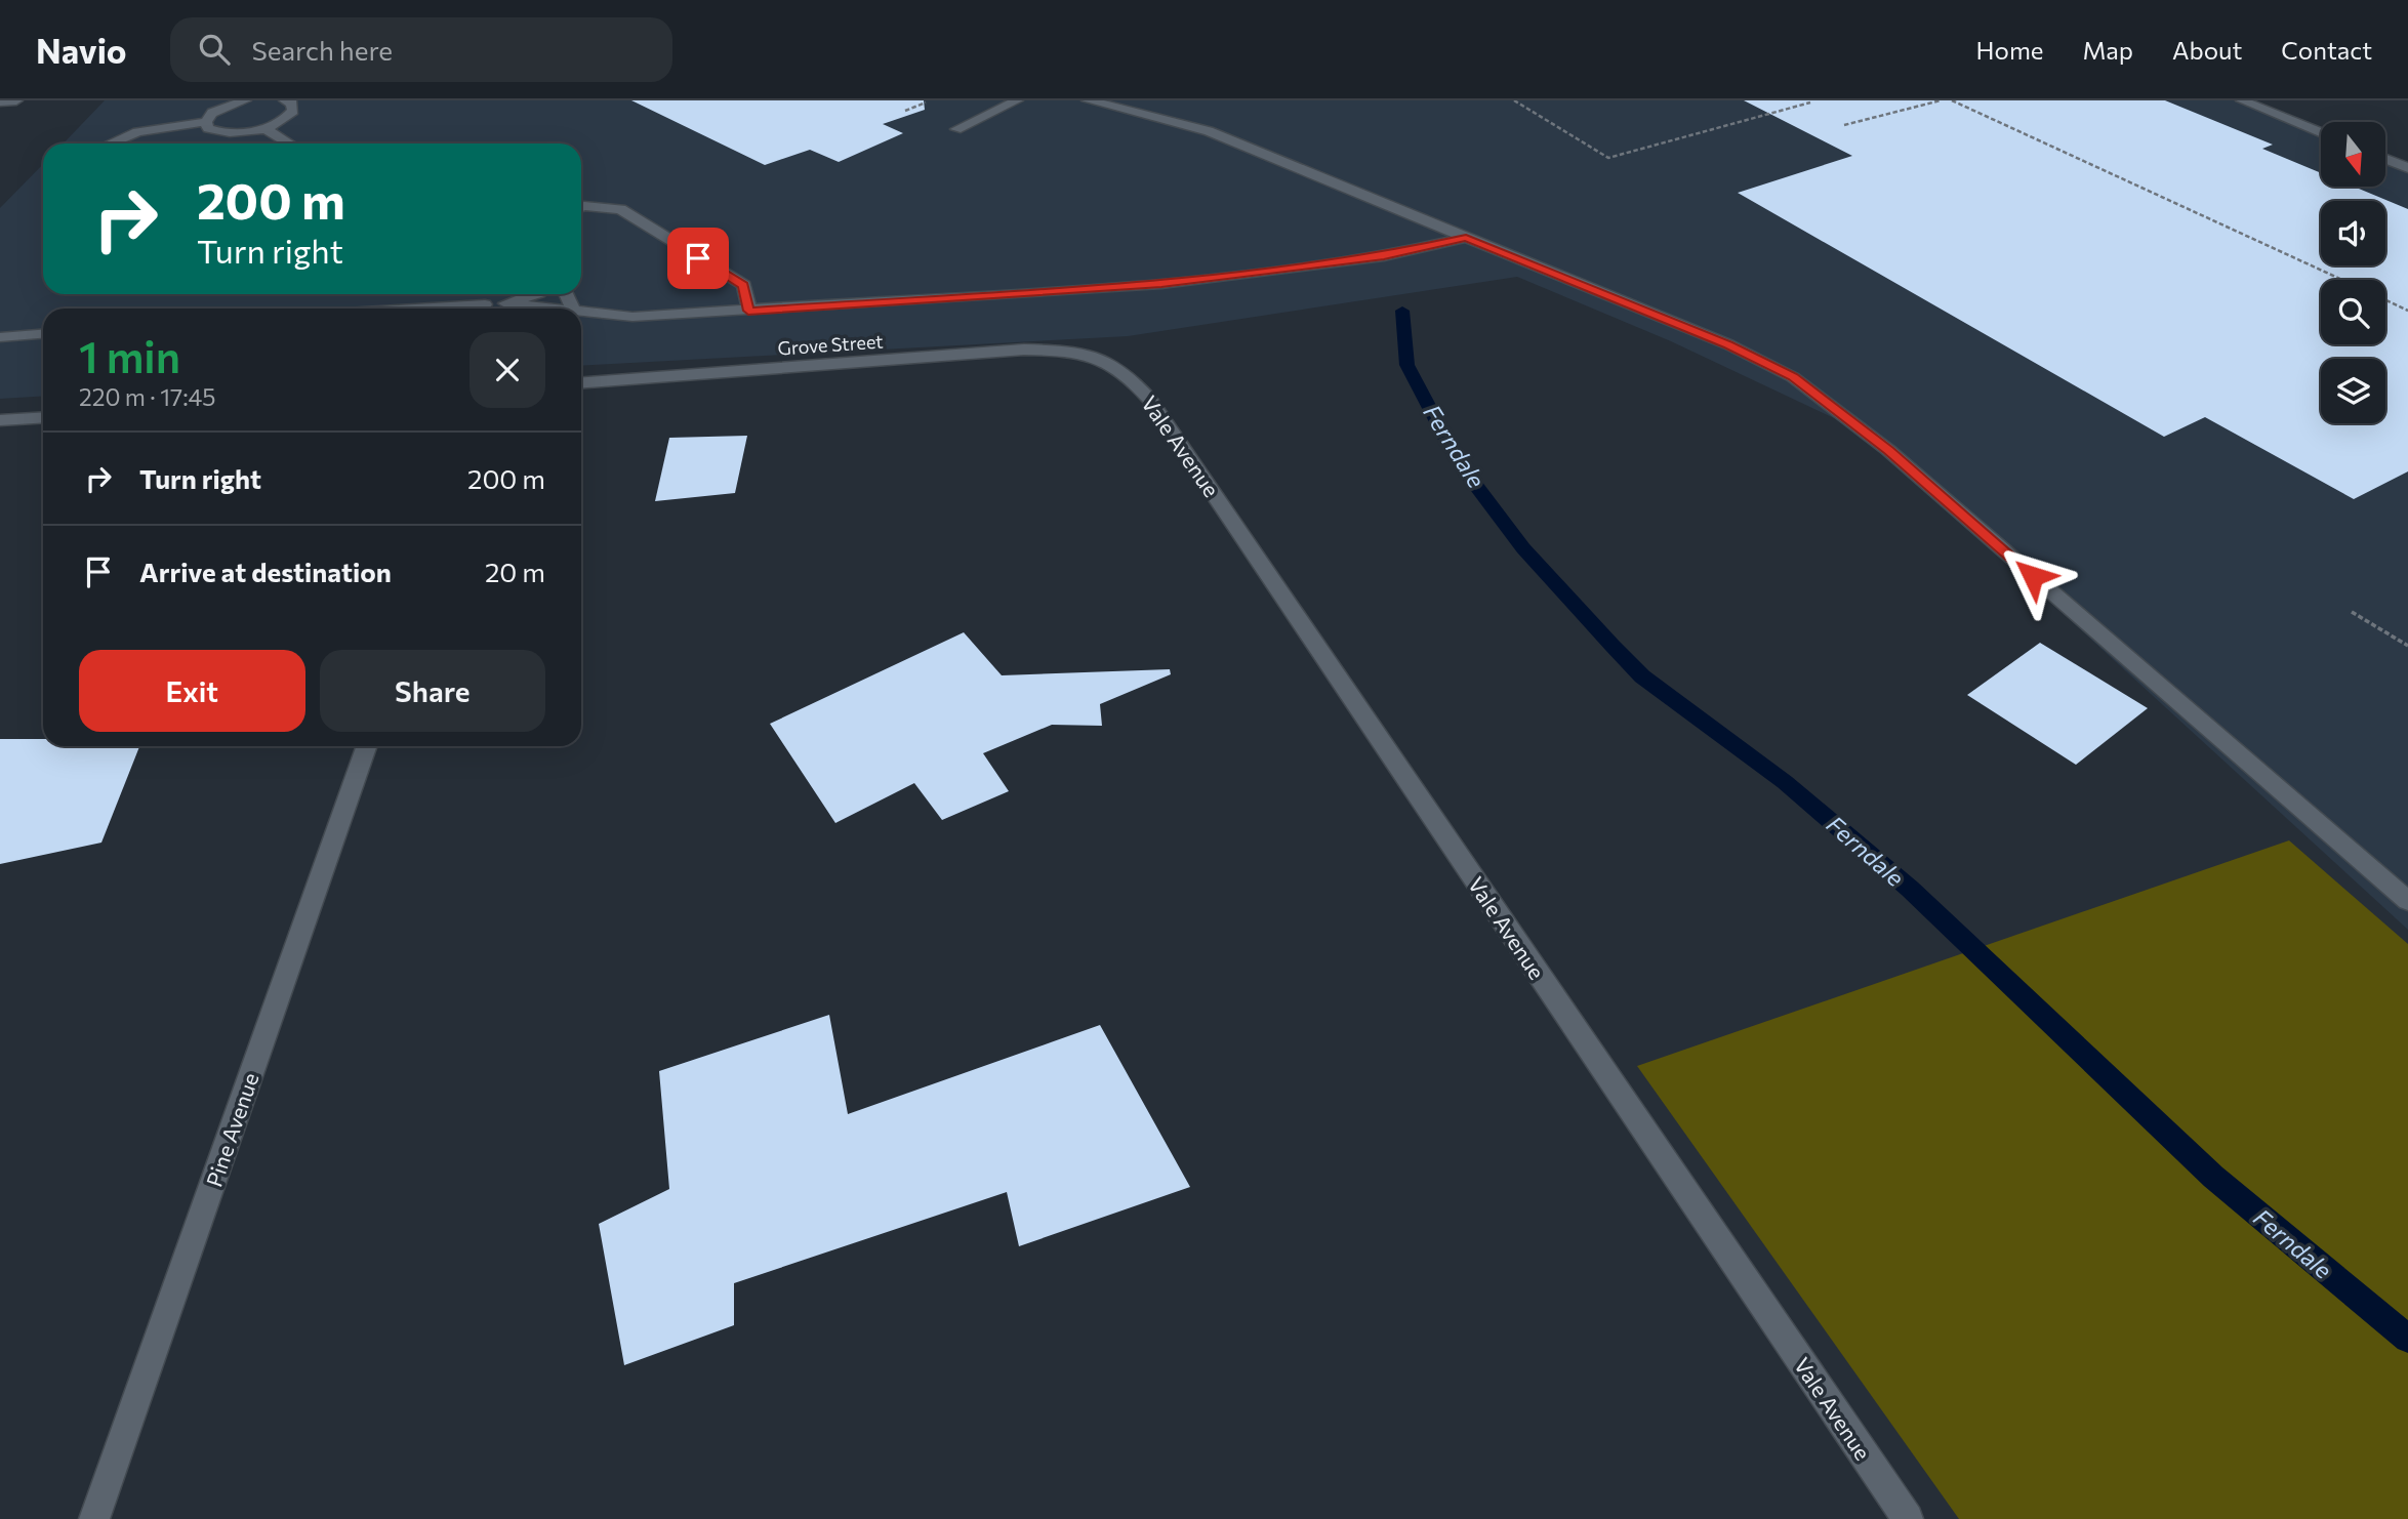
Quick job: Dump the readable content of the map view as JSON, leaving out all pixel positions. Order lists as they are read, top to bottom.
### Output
{
  "streets": {
    "street": ["Grove Street", "Vale Avenue", "Pine Avenue"]
  },
  "crossings": [
    ["Grove Street", "Vale Avenue"]
  ],
  "water": ["Ferndale"],
  "north": "bottom",
  "page": {
    "header": "Navio",
    "search": "Search here",
    "nav": [
      "Home",
      "Map",
      "About",
      "Contact"
    ],
    "turn": ["200 m", "Turn right"],
    "heading": ["1 min", "220 m · 17:45"],
    "list": [
      {
        "name": "Turn right",
        "value": "200 m"
      },
      {
        "name": "Arrive at destination",
        "value": "20 m"
      }
    ],
    "buttons": ["Exit", "Share"]
  }
}
